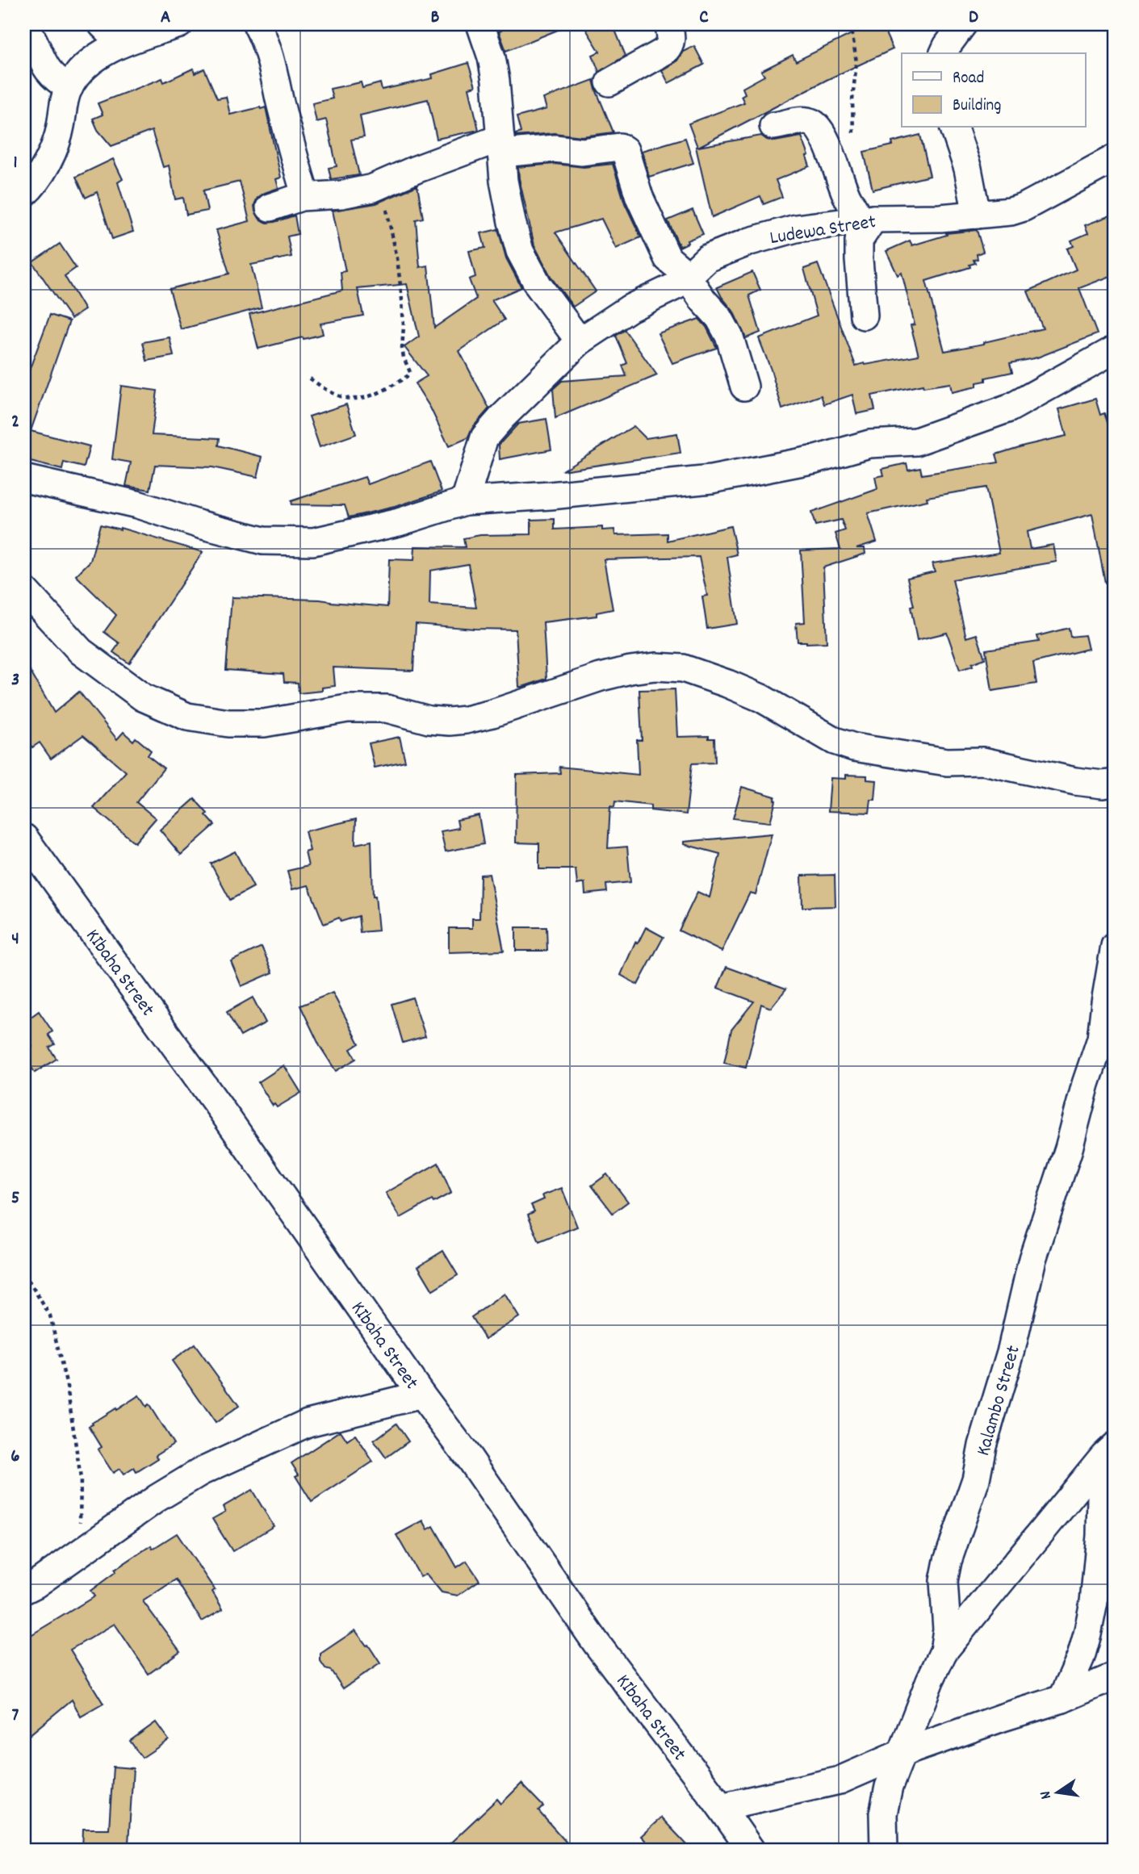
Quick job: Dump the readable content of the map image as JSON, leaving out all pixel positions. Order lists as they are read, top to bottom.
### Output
{
  "streets": {
    "street": ["Ludewa Street", "KIbaha Street", "Kalambo Street"]
  },
  "legend": ["Road", "Building"],
  "north": "left",
  "grid": {
    "columns": [
      "A",
      "B",
      "C",
      "D"
    ],
    "rows": [
      "1",
      "2",
      "3",
      "4",
      "5",
      "6",
      "7"
    ]
  }
}
